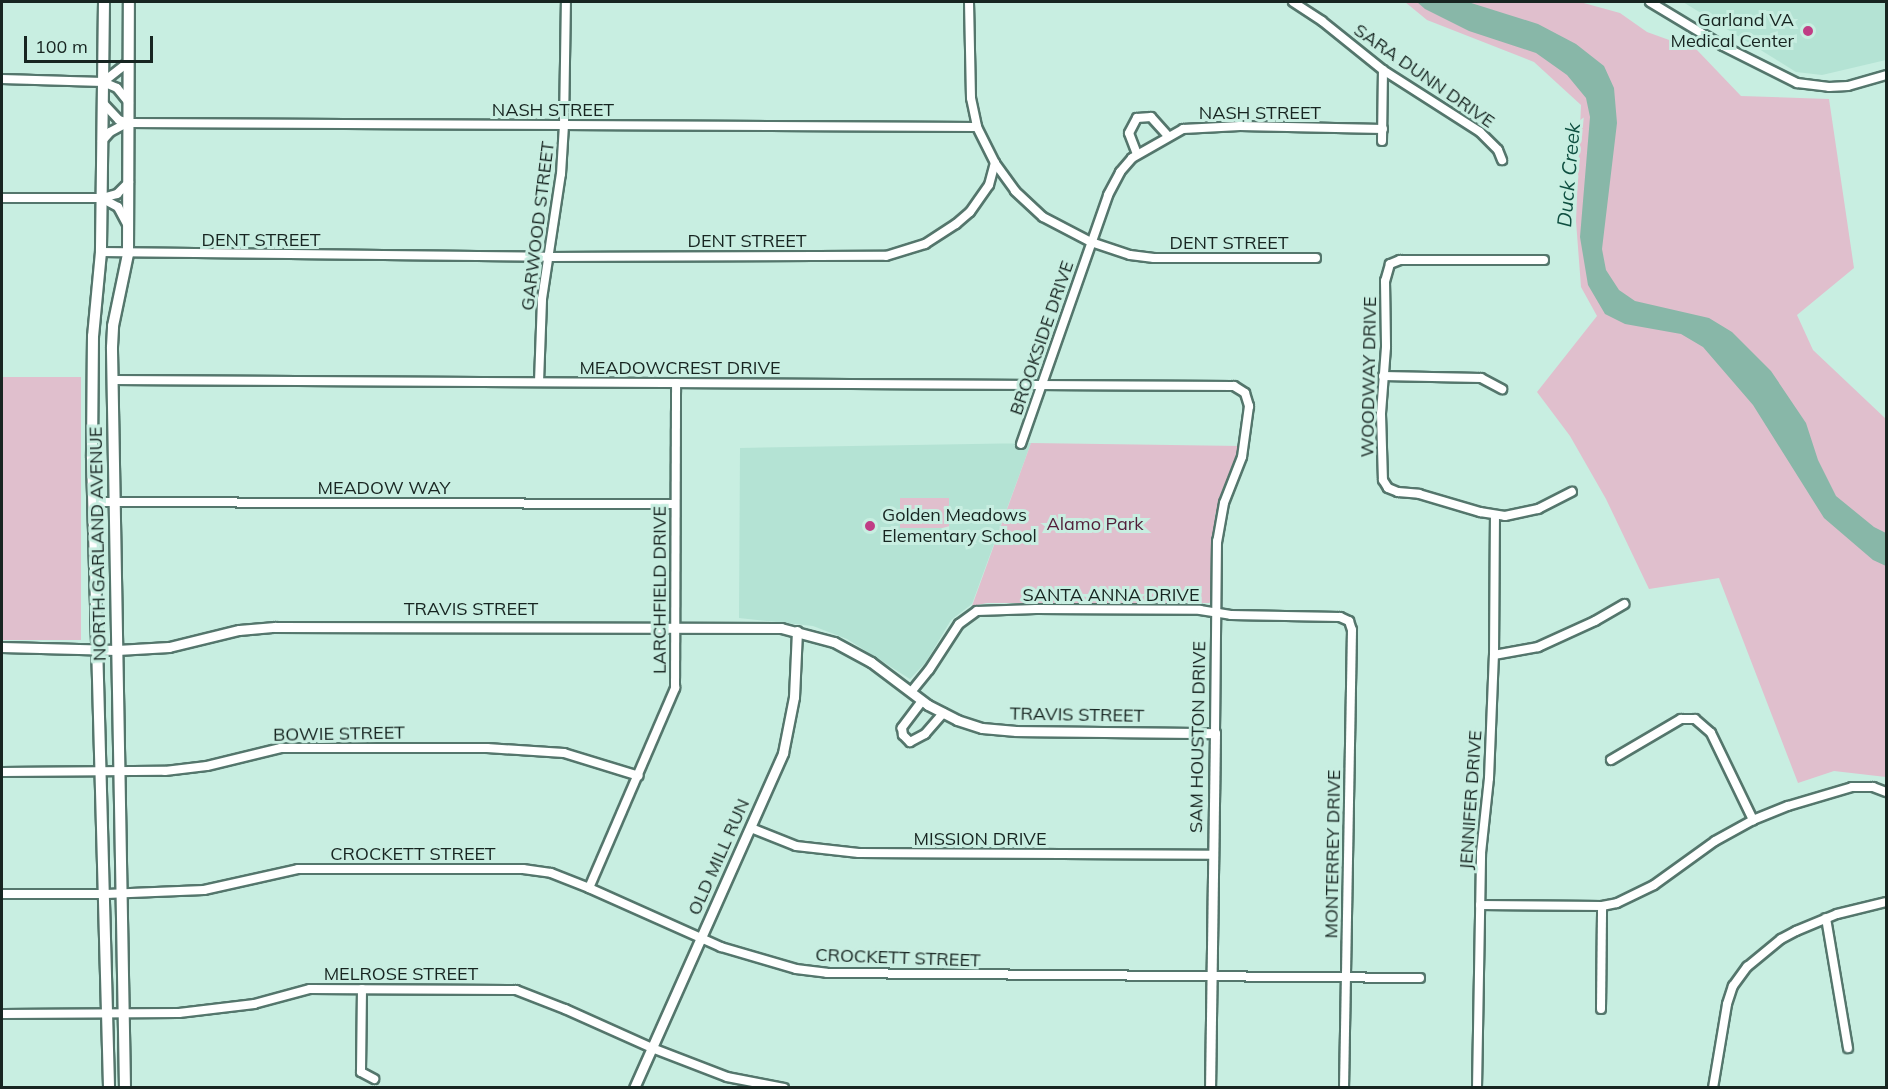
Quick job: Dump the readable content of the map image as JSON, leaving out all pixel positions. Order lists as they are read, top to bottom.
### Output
{
  "streets": {
    "main road": ["NORTH GARLAND AVENUE"],
    "street": [
      "SARA DUNN DRIVE",
      "NASH STREET",
      "GARWOOD STREET",
      "DENT STREET",
      "BROOKSIDE DRIVE",
      "MEADOWCREST DRIVE",
      "WOODWAY DRIVE",
      "MEADOW WAY",
      "LARCHFIELD DRIVE",
      "SANTA ANNA DRIVE",
      "TRAVIS STREET",
      "BOWIE STREET",
      "SAM HOUSTON DRIVE",
      "JENNIFER DRIVE",
      "MISSION DRIVE",
      "CROCKETT STREET",
      "MONTERREY DRIVE",
      "OLD MILL RUN",
      "MELROSE STREET"
    ]
  },
  "crossings": [
    ["NASH STREET", "GARWOOD STREET"],
    ["NASH STREET", "DENT STREET"],
    ["NASH STREET", "BROOKSIDE DRIVE"],
    ["NASH STREET", "NORTH GARLAND AVENUE"],
    ["GARWOOD STREET", "DENT STREET"],
    ["GARWOOD STREET", "MEADOWCREST DRIVE"],
    ["DENT STREET", "BROOKSIDE DRIVE"],
    ["DENT STREET", "NORTH GARLAND AVENUE"],
    ["BROOKSIDE DRIVE", "MEADOWCREST DRIVE"],
    ["MEADOWCREST DRIVE", "NORTH GARLAND AVENUE"],
    ["MEADOWCREST DRIVE", "LARCHFIELD DRIVE"],
    ["MEADOWCREST DRIVE", "SAM HOUSTON DRIVE"],
    ["WOODWAY DRIVE", "JENNIFER DRIVE"],
    ["MEADOW WAY", "NORTH GARLAND AVENUE"],
    ["MEADOW WAY", "LARCHFIELD DRIVE"],
    ["NORTH GARLAND AVENUE", "TRAVIS STREET"],
    ["NORTH GARLAND AVENUE", "BOWIE STREET"],
    ["NORTH GARLAND AVENUE", "CROCKETT STREET"],
    ["NORTH GARLAND AVENUE", "MELROSE STREET"],
    ["LARCHFIELD DRIVE", "TRAVIS STREET"],
    ["LARCHFIELD DRIVE", "BOWIE STREET"],
    ["LARCHFIELD DRIVE", "CROCKETT STREET"],
    ["SANTA ANNA DRIVE", "TRAVIS STREET"],
    ["SANTA ANNA DRIVE", "SAM HOUSTON DRIVE"],
    ["SANTA ANNA DRIVE", "MONTERREY DRIVE"],
    ["TRAVIS STREET", "SAM HOUSTON DRIVE"],
    ["TRAVIS STREET", "OLD MILL RUN"],
    ["SAM HOUSTON DRIVE", "MISSION DRIVE"],
    ["SAM HOUSTON DRIVE", "CROCKETT STREET"],
    ["MISSION DRIVE", "OLD MILL RUN"],
    ["CROCKETT STREET", "MONTERREY DRIVE"],
    ["CROCKETT STREET", "OLD MILL RUN"],
    ["OLD MILL RUN", "MELROSE STREET"]
  ],
  "water": ["Duck Creek"],
  "parks": ["Alamo Park"],
  "places": ["Garland VA Medical Center", "Golden Meadows Elementary School"],
  "scale_bar": "100 m"
}
